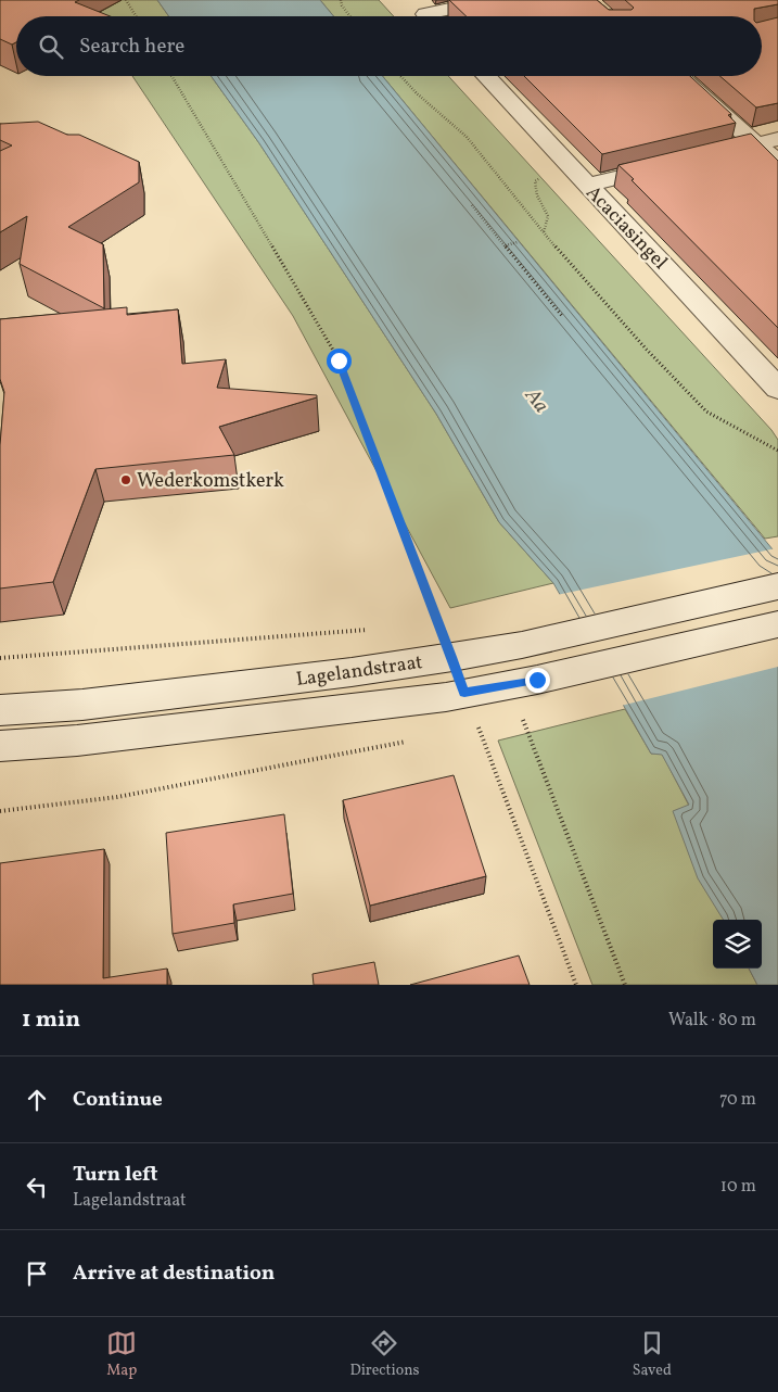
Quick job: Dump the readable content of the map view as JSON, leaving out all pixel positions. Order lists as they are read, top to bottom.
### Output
{
  "streets": {
    "main road": ["Acaciasingel", "Lagelandstraat"]
  },
  "water": ["Aa"],
  "places": ["Wederkomstkerk"],
  "page": {
    "search": "Search here",
    "heading": ["1 min", "Walk · 80 m"],
    "list": [
      ["Continue", "70 m"],
      ["Turn left", "Lagelandstraat", "10 m"],
      "Arrive at destination"
    ],
    "nav": ["Map", "Directions", "Saved"]
  }
}
